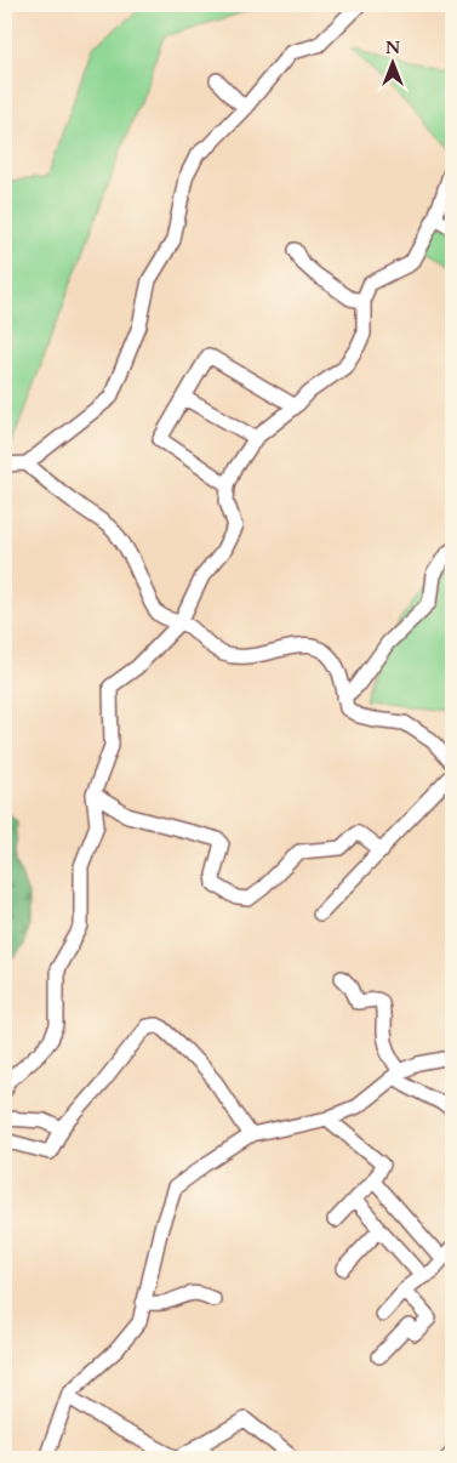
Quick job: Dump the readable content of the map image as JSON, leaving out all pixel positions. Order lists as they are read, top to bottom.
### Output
{
  "north": "top"
}
